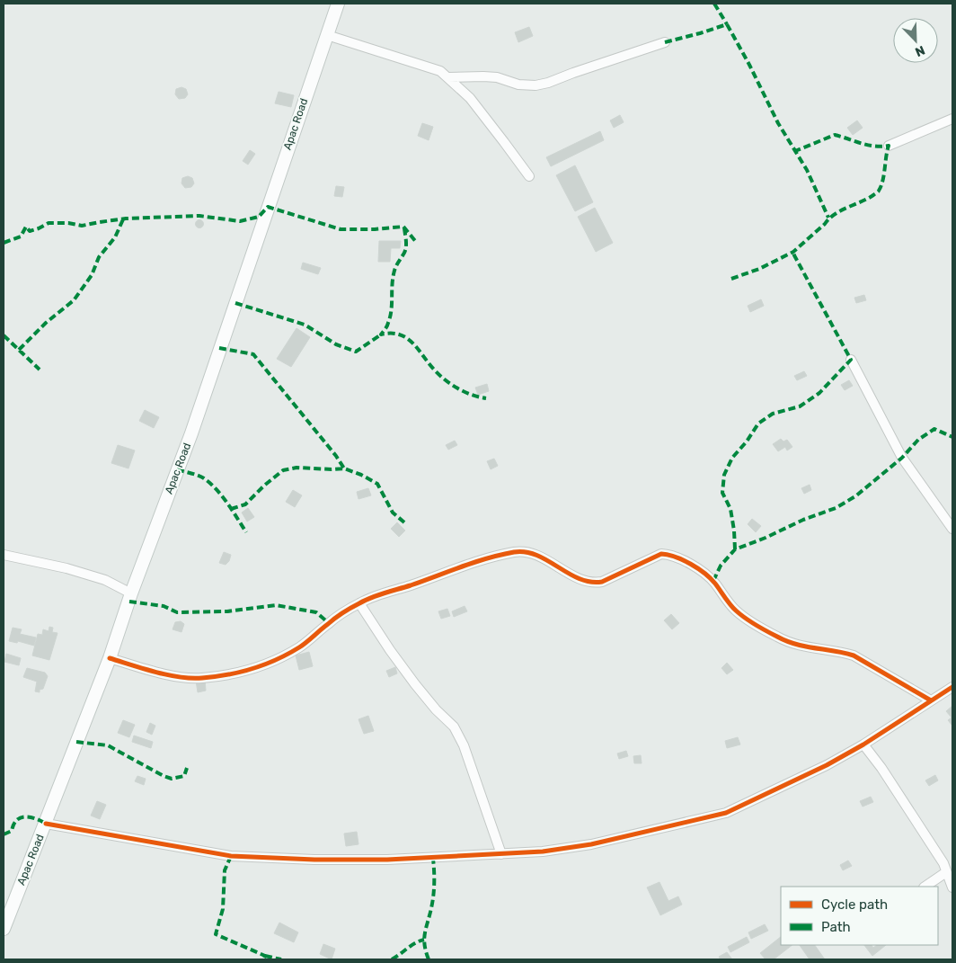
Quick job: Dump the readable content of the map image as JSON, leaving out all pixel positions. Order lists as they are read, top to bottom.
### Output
{
  "streets": {
    "main road": ["Apac Road"]
  },
  "legend": ["Cycle path", "Path"],
  "north": "bottom right"
}
